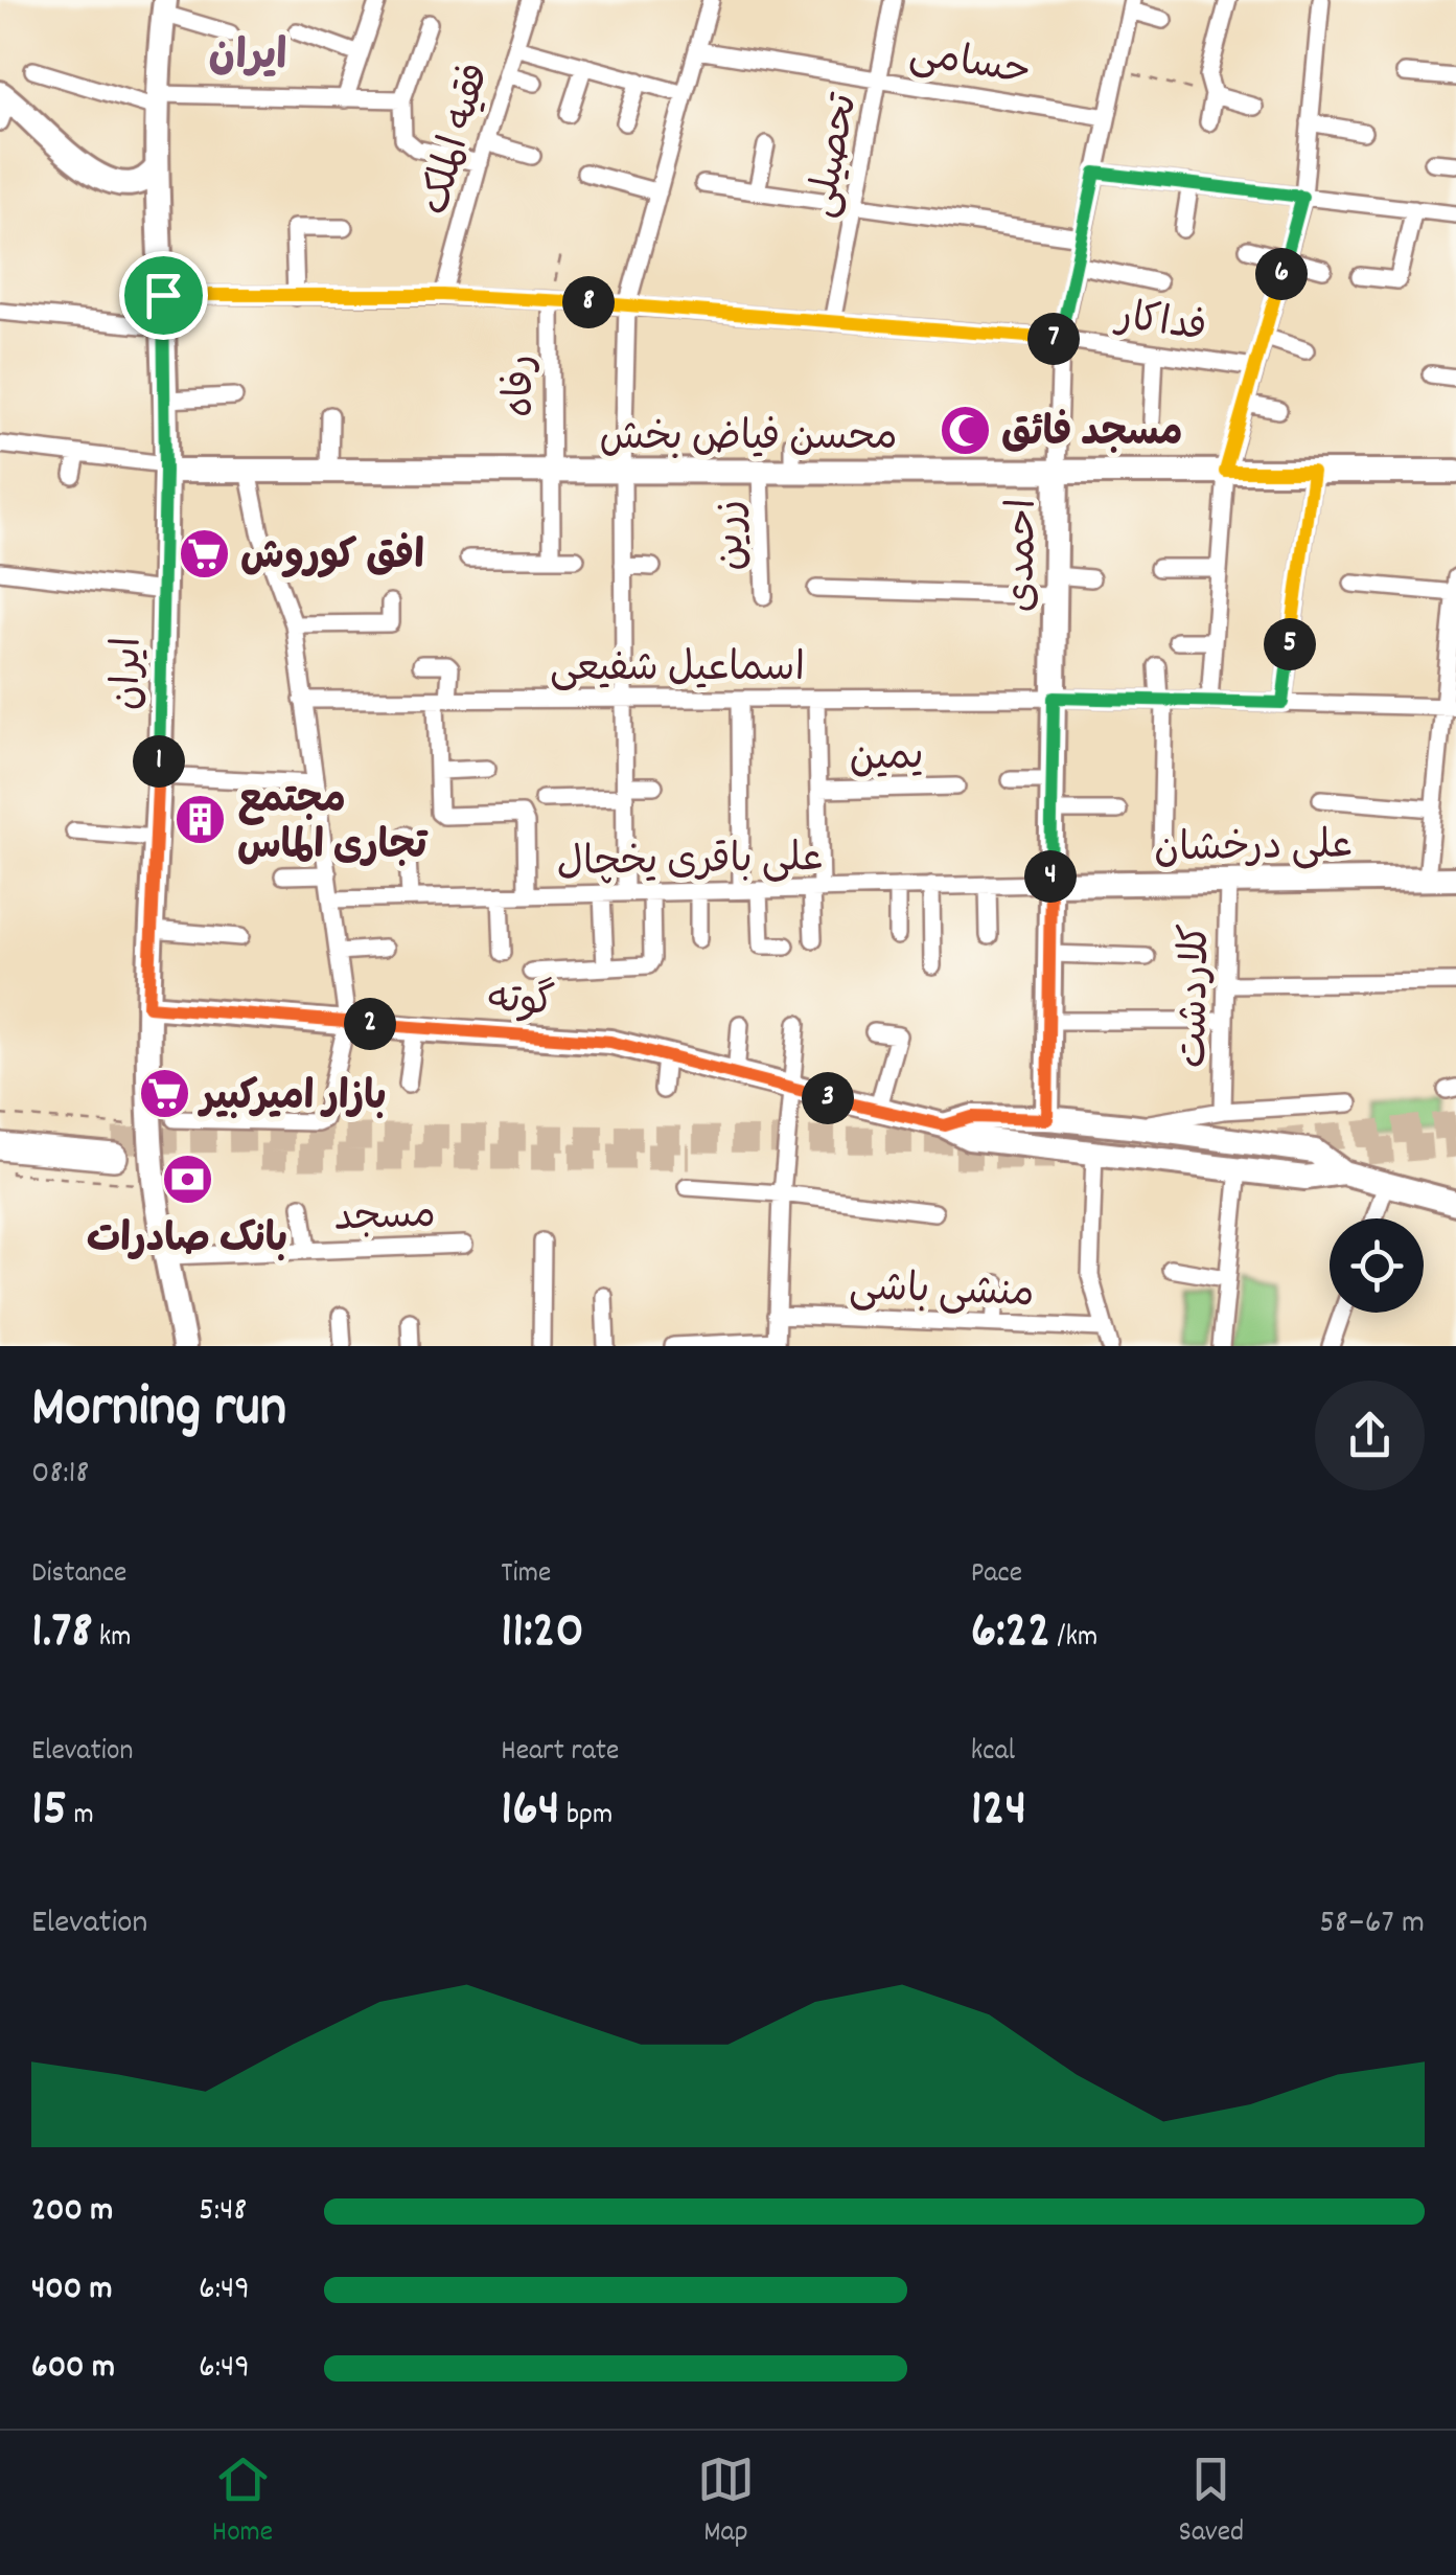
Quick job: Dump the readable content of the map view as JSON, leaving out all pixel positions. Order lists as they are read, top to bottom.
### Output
{
  "streets": {
    "street": [
      "حسامی",
      "فقیه الملک",
      "تحصیلی",
      "فداکار",
      "رفاه",
      "محسن فیاض بخش",
      "زرین",
      "احمدی",
      "اسماعیل شفیعی",
      "ایران",
      "یمین",
      "علی درخشان",
      "علی باقری یخچال",
      "کلاردشت",
      "گوته",
      "مسجد",
      "منشی باشی"
    ]
  },
  "crossings": [
    ["حسامی", "تحصیلی"],
    ["حسامی", "احمدی"],
    ["فقیه الملک", "فداکار"],
    ["تحصیلی", "فداکار"],
    ["فداکار", "رفاه"],
    ["فداکار", "احمدی"],
    ["فداکار", "ایران"],
    ["رفاه", "محسن فیاض بخش"],
    ["محسن فیاض بخش", "زرین"],
    ["محسن فیاض بخش", "احمدی"],
    ["محسن فیاض بخش", "ایران"],
    ["احمدی", "اسماعیل شفیعی"],
    ["احمدی", "علی درخشان"],
    ["احمدی", "علی باقری یخچال"],
    ["احمدی", "گوته"],
    ["ایران", "گوته"],
    ["ایران", "مسجد"],
    ["علی درخشان", "علی باقری یخچال"],
    ["علی درخشان", "کلاردشت"]
  ],
  "districts": ["ایران"],
  "places": {
    "mosque": ["مسجد فائق"],
    "supermarket": ["افق کوروش", "بازار امیرکبیر"],
    "building": ["مجتمع تجاری الماس"],
    "bank": ["بانک صادرات"]
  },
  "page": {
    "pins": [
      "6",
      "8",
      "7",
      "5",
      "1",
      "4",
      "2",
      "3"
    ],
    "heading": ["Morning run", "08:18"],
    "stats": [
      ["Distance", "1.78 km"],
      ["Time", "11:20"],
      ["Pace", "6:22 /km"],
      ["Elevation", "15 m"],
      ["Heart rate", "164 bpm"],
      ["kcal", "124"]
    ],
    "chart": ["Elevation", "58–67 m"],
    "list": [
      {
        "name": "200 m",
        "note": "5:48"
      },
      {
        "name": "400 m",
        "note": "6:49"
      },
      {
        "name": "600 m",
        "note": "6:49"
      }
    ],
    "tabs": ["Home", "Map", "Saved"]
  }
}
